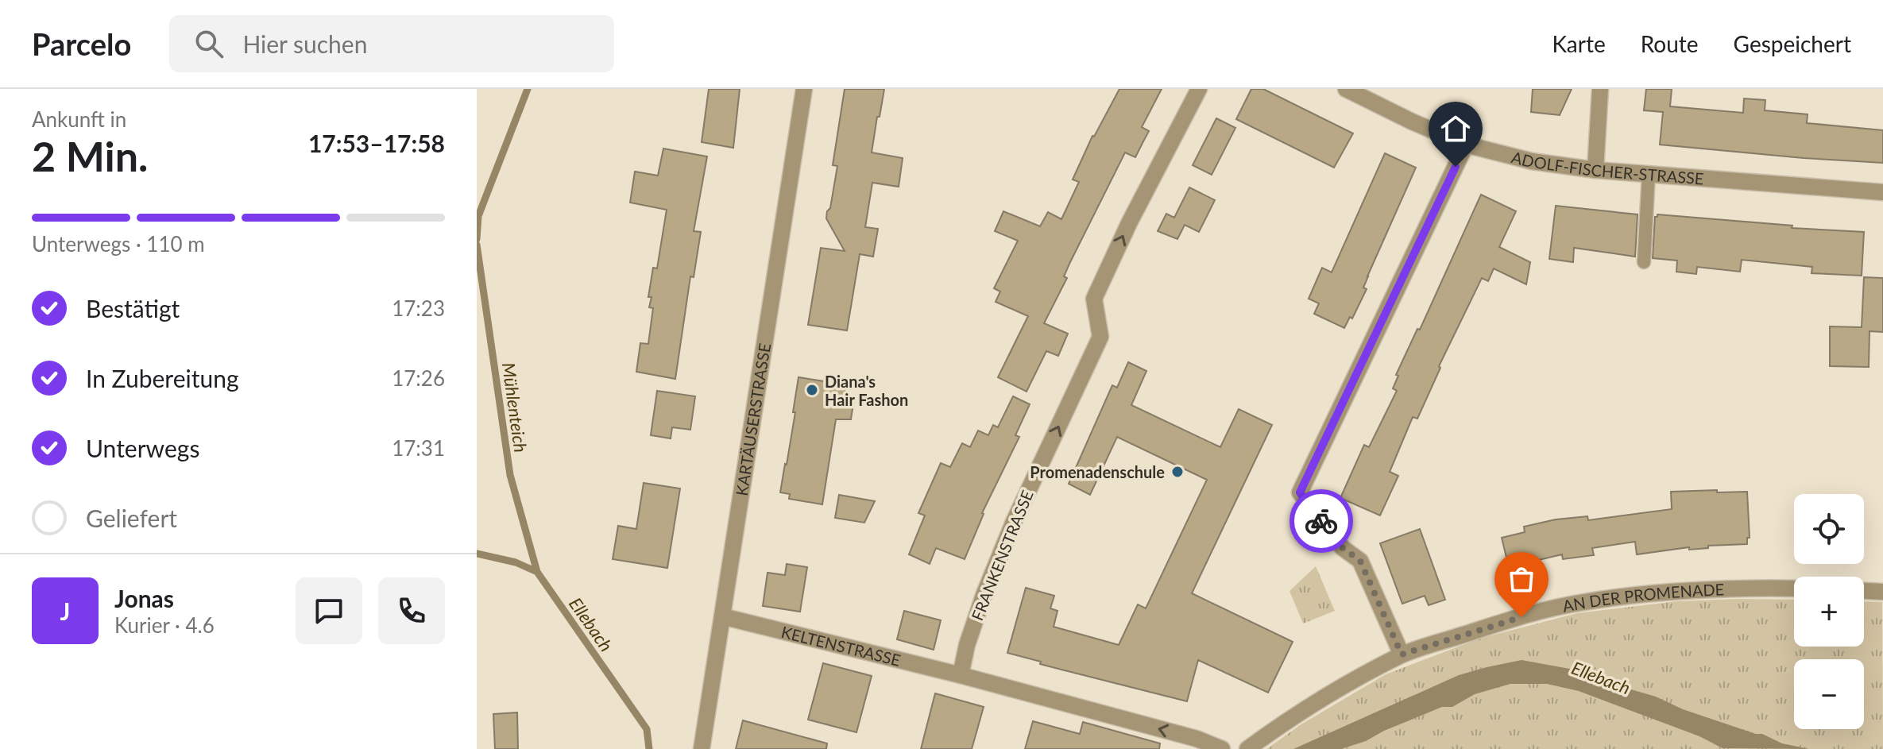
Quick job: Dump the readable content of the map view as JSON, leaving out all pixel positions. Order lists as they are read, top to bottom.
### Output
{
  "streets": {
    "street": [
      "ADOLF-FISCHER-STRASSE",
      "KARTÄUSERSTRASSE",
      "FRANKENSTRASSE",
      "AN DER PROMENADE",
      "KELTENSTRASSE"
    ]
  },
  "crossings": [
    ["KARTÄUSERSTRASSE", "KELTENSTRASSE"],
    ["FRANKENSTRASSE", "KELTENSTRASSE"]
  ],
  "one_way": ["FRANKENSTRASSE"],
  "water": ["Mühlenteich", "Ellebach"],
  "places": ["Diana's Hair Fashon", "Promenadenschule"],
  "page": {
    "header": "Parcelo",
    "search": "Hier suchen",
    "nav": ["Karte", "Route", "Gespeichert"],
    "heading": ["2 Min.", "Ankunft in", "17:53–17:58"],
    "panel": ["Jonas", "Kurier · 4.6"],
    "bar": "Unterwegs · 110 m",
    "list": [
      ["Bestätigt", "17:23"],
      ["In Zubereitung", "17:26"],
      ["Unterwegs", "17:31"],
      "Geliefert"
    ],
    "map_buttons": ["+", "−"],
    "round": "J"
  }
}
